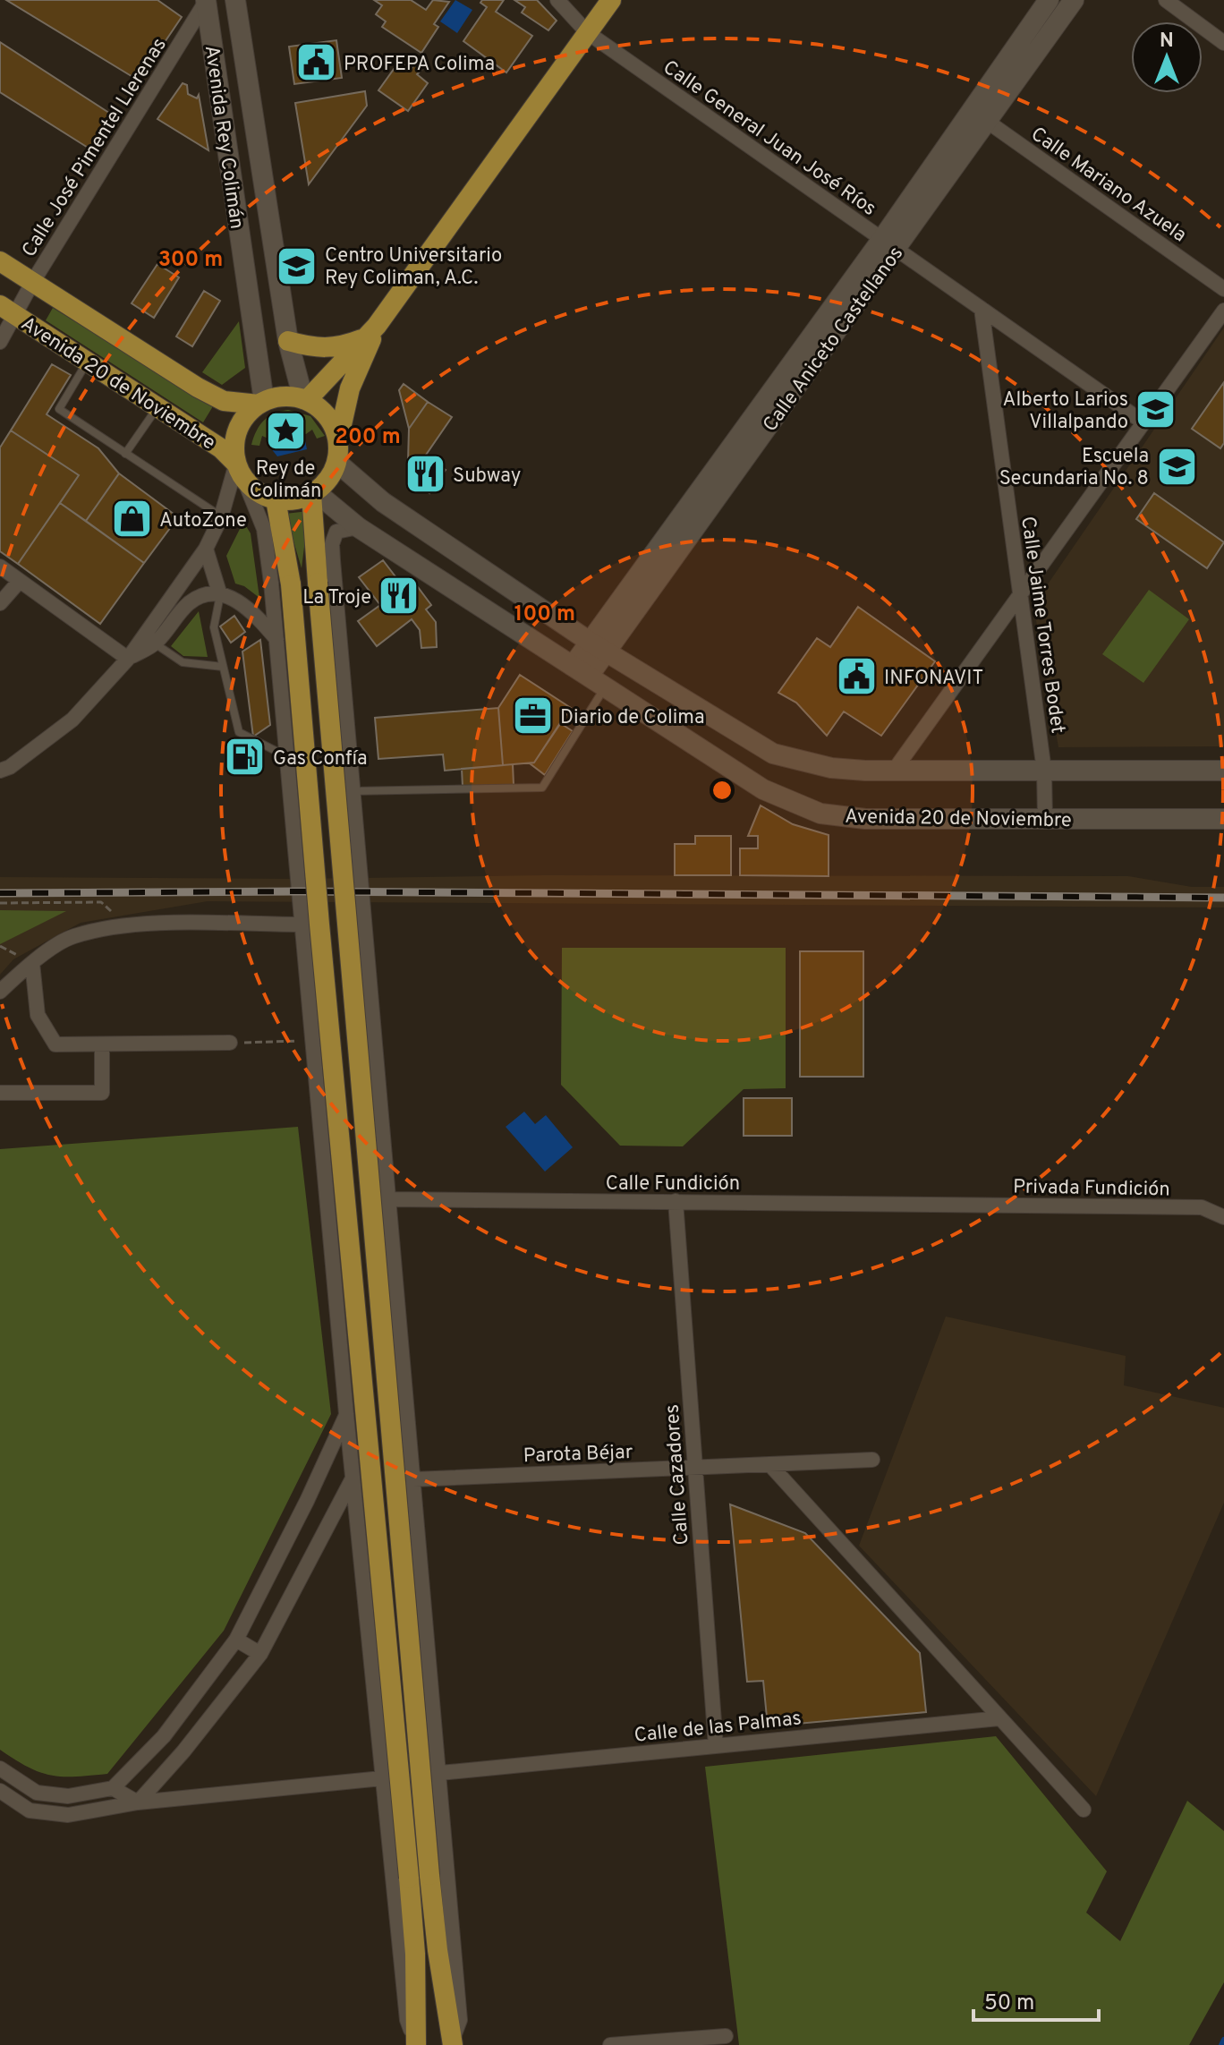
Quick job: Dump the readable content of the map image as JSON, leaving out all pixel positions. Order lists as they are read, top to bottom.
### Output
{
  "streets": {
    "main road": ["Avenida Rey Colimán", "Calle Aniceto Castellanos", "Avenida 20 de Noviembre"],
    "street": [
      "Calle General Juan José Ríos",
      "Calle José Pimentel Llerenas",
      "Calle Mariano Azuela",
      "Calle Jaime Torres Bodet",
      "Calle Fundición",
      "Privada Fundición",
      "Parota Béjar",
      "Calle Cazadores",
      "Calle de las Palmas"
    ]
  },
  "crossings": [
    ["Avenida Rey Colimán", "Calle José Pimentel Llerenas"],
    ["Avenida Rey Colimán", "Avenida 20 de Noviembre"],
    ["Calle General Juan José Ríos", "Calle Aniceto Castellanos"],
    ["Calle General Juan José Ríos", "Calle Jaime Torres Bodet"],
    ["Calle José Pimentel Llerenas", "Avenida 20 de Noviembre"],
    ["Calle Mariano Azuela", "Calle Aniceto Castellanos"],
    ["Calle Aniceto Castellanos", "Avenida 20 de Noviembre"],
    ["Avenida 20 de Noviembre", "Calle Jaime Torres Bodet"],
    ["Calle Fundición", "Privada Fundición"],
    ["Calle Fundición", "Calle Cazadores"],
    ["Parota Béjar", "Calle Cazadores"],
    ["Calle Cazadores", "Calle de las Palmas"]
  ],
  "places": {
    "public building": ["PROFEPA Colima", "INFONAVIT"],
    "school or university": ["Centro Universitario Rey Coliman, A.C.", "Alberto Larios Villalpando", "Escuela Secundaria No. 8"],
    "place": ["Rey de Colimán"],
    "restaurant": ["Subway", "La Troje"],
    "shop": ["AutoZone"],
    "office": ["Diario de Colima"],
    "fuel station": ["Gas Confía"]
  },
  "scale_bar": "50 m",
  "north": "top",
  "rings": ["300 m", "200 m", "100 m"]
}
